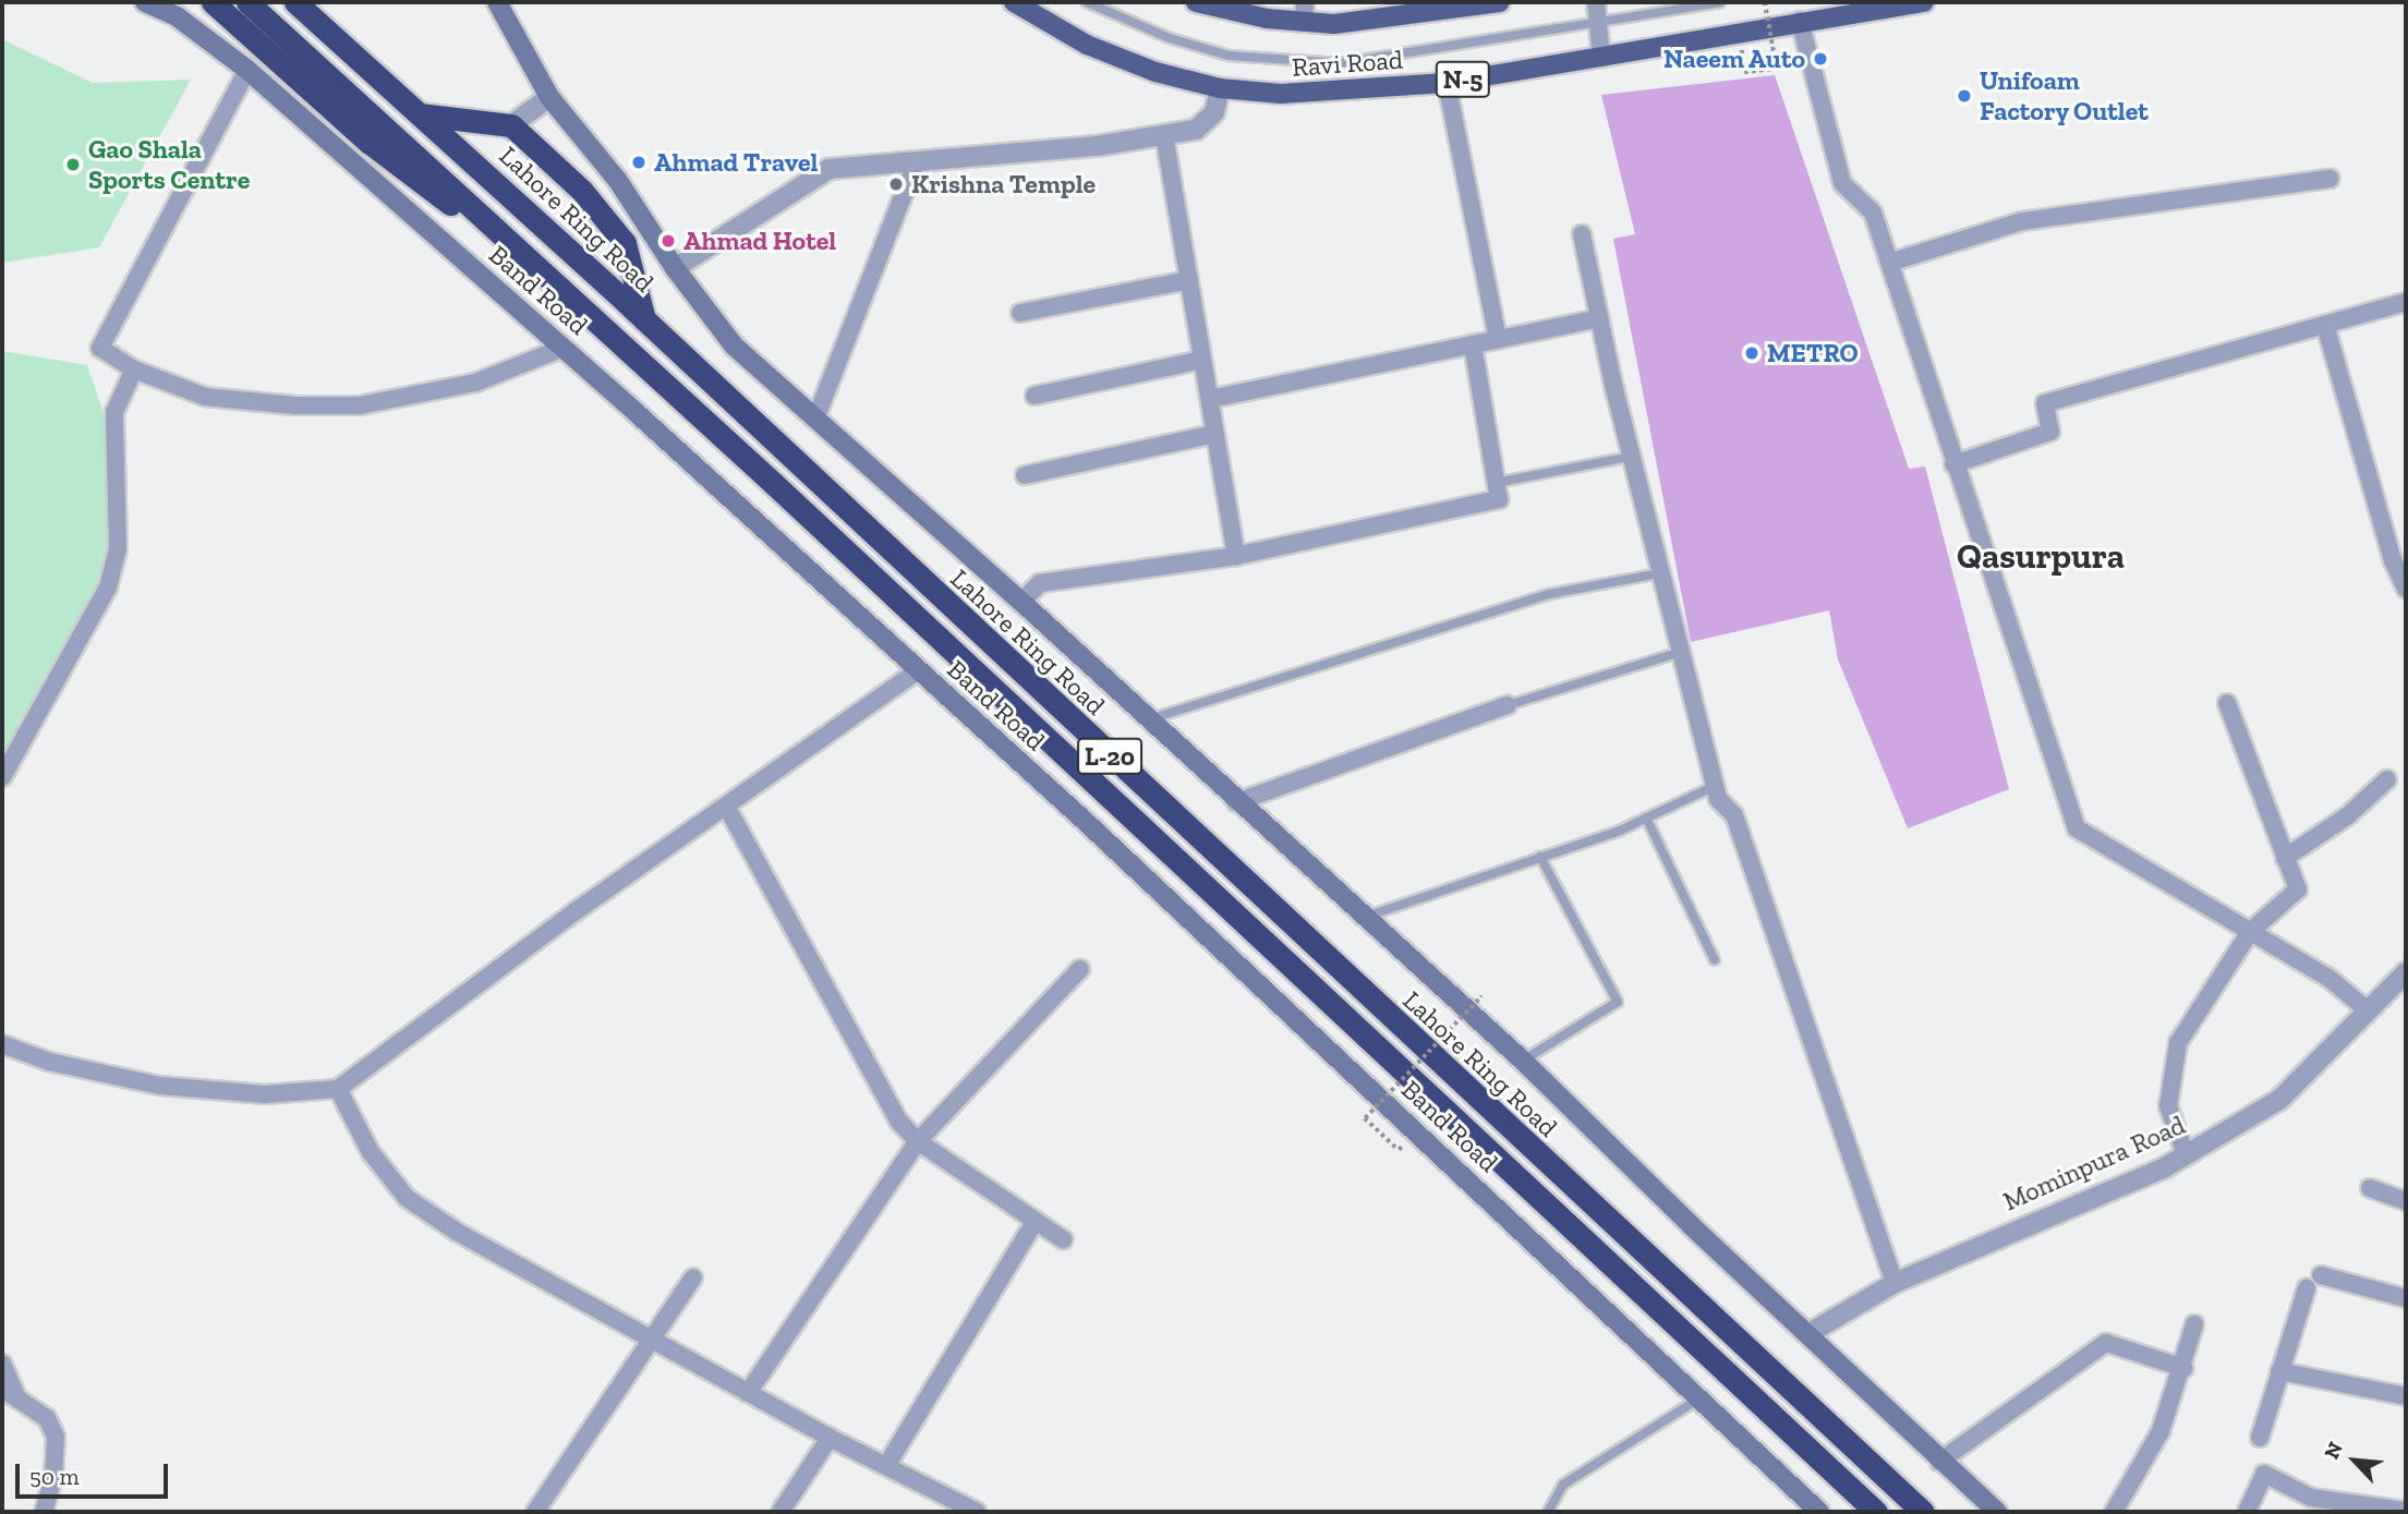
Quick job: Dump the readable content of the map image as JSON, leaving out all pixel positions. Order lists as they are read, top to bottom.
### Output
{
  "streets": {
    "highway": ["Lahore Ring Road", "L-20"],
    "main road": ["Ravi Road", "N-5", "Band Road"],
    "street": ["Mominpura Road"]
  },
  "districts": ["Qasurpura"],
  "places": [
    "Naeem Auto",
    "Unifoam Factory Outlet",
    "Ahmad Travel",
    "Gao Shala Sports Centre",
    "Krishna Temple",
    "Ahmad Hotel",
    "METRO"
  ],
  "scale_bar": "50 m",
  "north": "top left"
}
